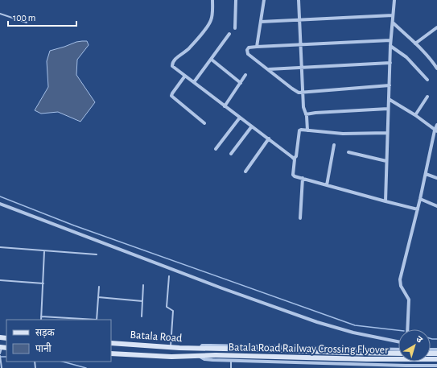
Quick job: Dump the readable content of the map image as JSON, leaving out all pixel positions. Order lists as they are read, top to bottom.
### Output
{
  "streets": {
    "main road": ["Batala Road", "Batala Road Railway Crossing Flyover"]
  },
  "crossings": [
    ["Batala Road", "Batala Road Railway Crossing Flyover"]
  ],
  "legend": ["सड़क", "पानी"],
  "scale_bar": "100 m",
  "north": "top right"
}
